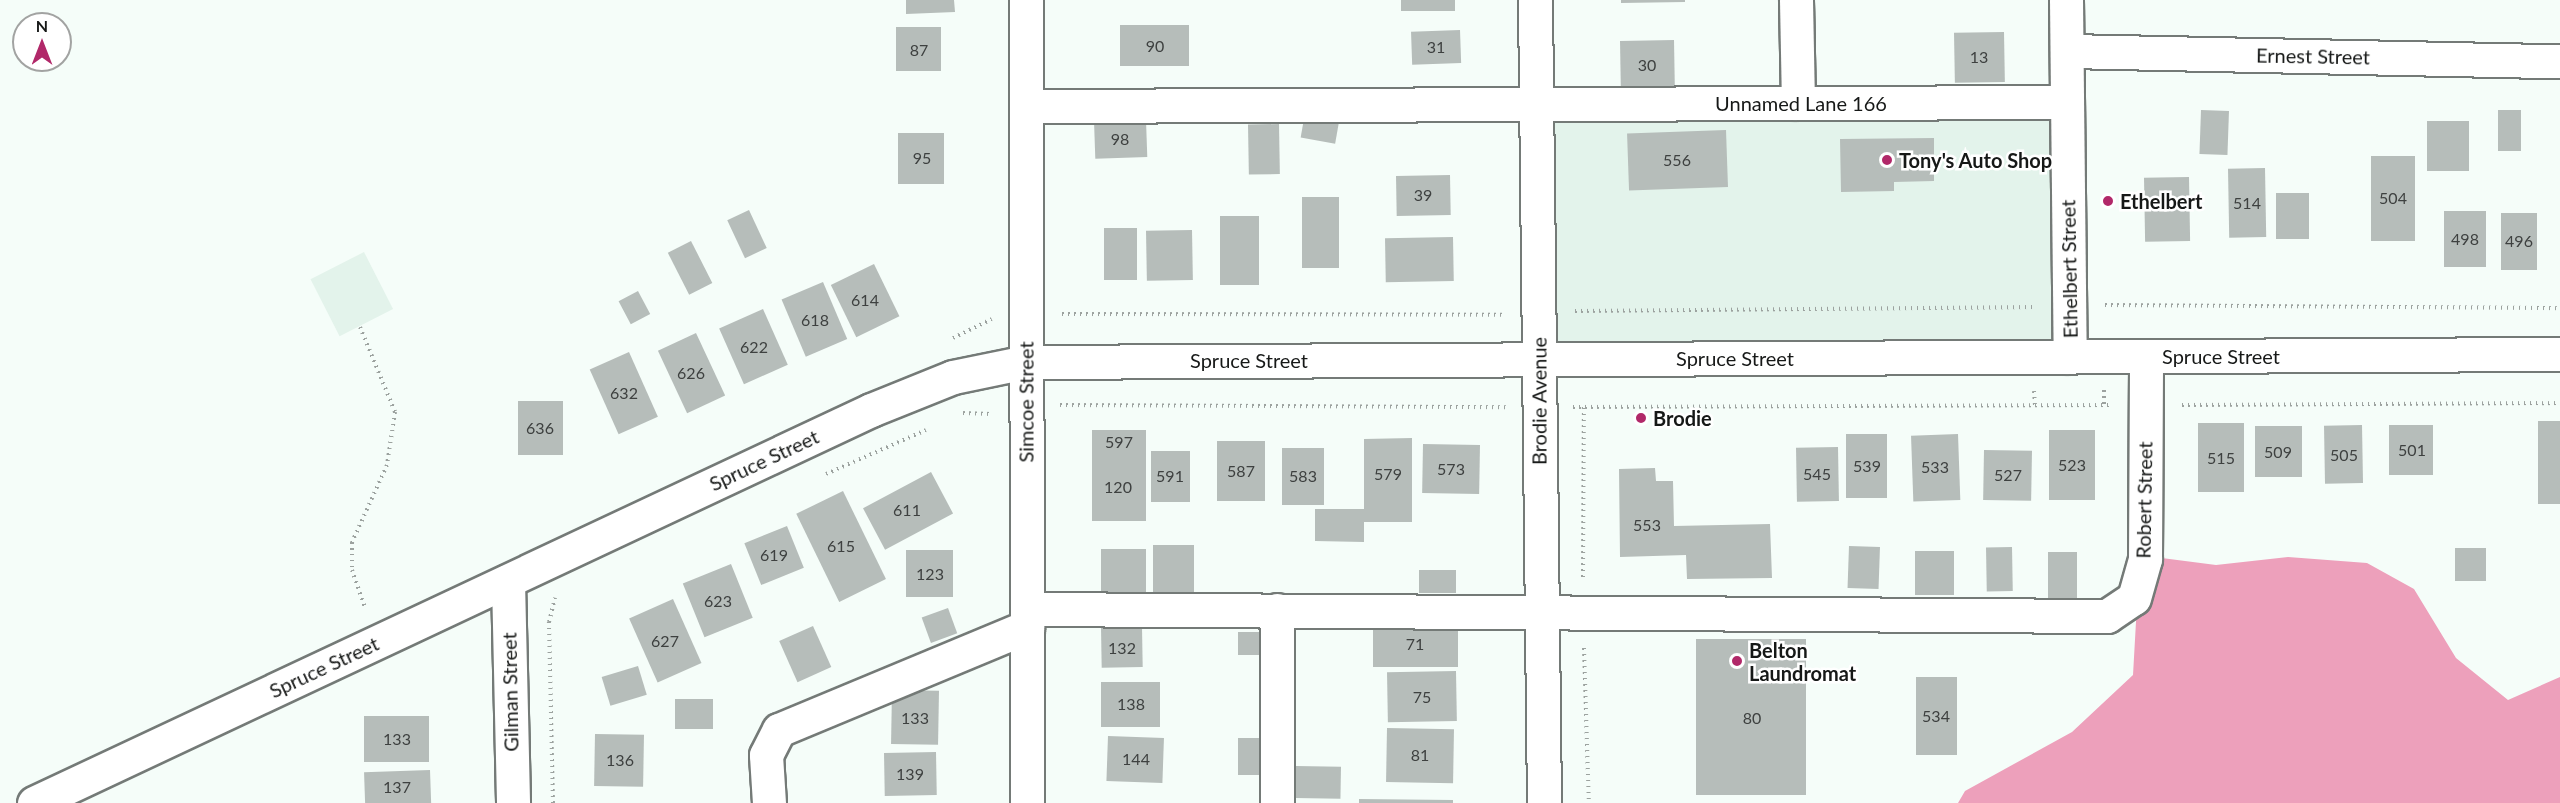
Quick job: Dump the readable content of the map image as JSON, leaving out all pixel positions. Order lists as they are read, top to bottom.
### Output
{
  "streets": {
    "street": [
      "Ernest Street",
      "Unnamed Lane 166",
      "Ethelbert Street",
      "Spruce Street",
      "Brodie Avenue",
      "Simcoe Street",
      "Robert Street",
      "Gilman Street"
    ]
  },
  "crossings": [
    ["Ernest Street", "Ethelbert Street"],
    ["Unnamed Lane 166", "Ethelbert Street"],
    ["Unnamed Lane 166", "Brodie Avenue"],
    ["Unnamed Lane 166", "Simcoe Street"],
    ["Ethelbert Street", "Spruce Street"],
    ["Spruce Street", "Brodie Avenue"],
    ["Spruce Street", "Simcoe Street"],
    ["Spruce Street", "Robert Street"],
    ["Spruce Street", "Gilman Street"],
    ["Brodie Avenue", "Robert Street"],
    ["Simcoe Street", "Robert Street"]
  ],
  "places": [
    "Tony's Auto Shop",
    "Ethelbert",
    "Brodie",
    "Belton Laundromat"
  ],
  "house_numbers": [
    "90",
    "31",
    "87",
    "13",
    "30",
    "98",
    "95",
    "556",
    "39",
    "504",
    "514",
    "498",
    "496",
    "614",
    "618",
    "622",
    "626",
    "632",
    "636",
    "597",
    "501",
    "509",
    "505",
    "515",
    "523",
    "539",
    "533",
    "573",
    "587",
    "579",
    "545",
    "527",
    "591",
    "583",
    "120",
    "611",
    "553",
    "615",
    "619",
    "123",
    "623",
    "627",
    "71",
    "132",
    "75",
    "138",
    "534",
    "133",
    "80",
    "133",
    "81",
    "144",
    "136",
    "139",
    "137"
  ],
  "north": "top"
}
